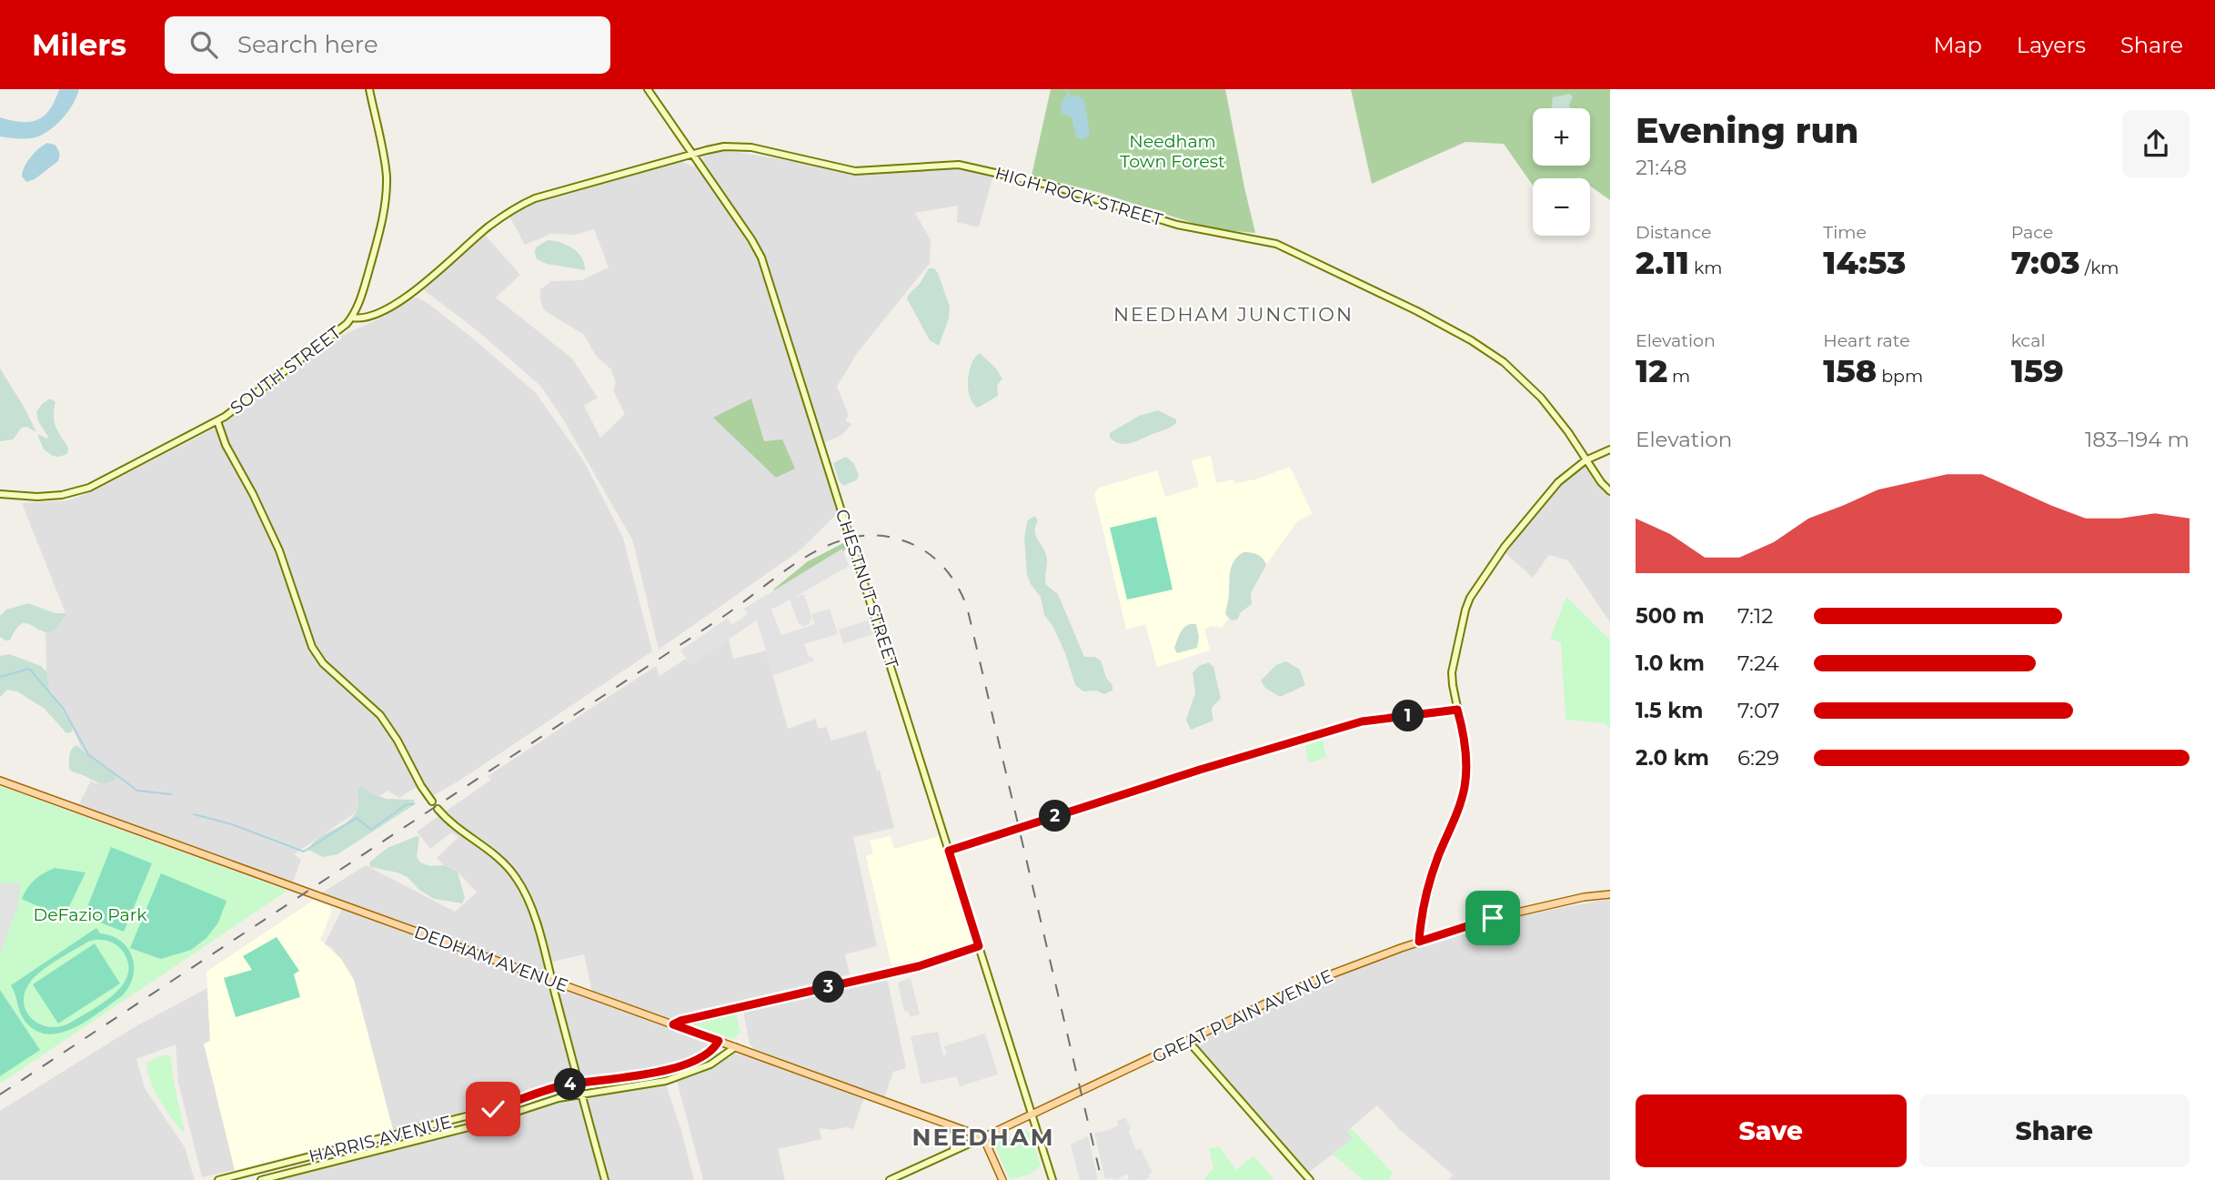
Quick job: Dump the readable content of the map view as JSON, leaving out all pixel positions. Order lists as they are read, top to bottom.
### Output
{
  "streets": {
    "main road": ["DEDHAM AVENUE", "GREAT PLAIN AVENUE"],
    "street": [
      "HIGH ROCK STREET",
      "SOUTH STREET",
      "CHESTNUT STREET",
      "HARRIS AVENUE"
    ]
  },
  "crossings": [
    ["HIGH ROCK STREET", "SOUTH STREET"],
    ["HIGH ROCK STREET", "CHESTNUT STREET"],
    ["CHESTNUT STREET", "GREAT PLAIN AVENUE"],
    ["DEDHAM AVENUE", "GREAT PLAIN AVENUE"],
    ["DEDHAM AVENUE", "HARRIS AVENUE"]
  ],
  "districts": ["NEEDHAM JUNCTION", "NEEDHAM"],
  "parks": ["Needham Town Forest", "DeFazio Park"],
  "page": {
    "header": "Milers",
    "search": "Search here",
    "nav": ["Map", "Layers", "Share"],
    "heading": ["Evening run", "21:48"],
    "map_buttons": ["+", "−"],
    "stats": [
      ["Distance", "2.11 km"],
      ["Time", "14:53"],
      ["Pace", "7:03 /km"],
      ["Elevation", "12 m"],
      ["Heart rate", "158 bpm"],
      ["kcal", "159"]
    ],
    "chart": ["Elevation", "183–194 m"],
    "list": [
      {
        "name": "500 m",
        "note": "7:12"
      },
      {
        "name": "1.0 km",
        "note": "7:24"
      },
      {
        "name": "1.5 km",
        "note": "7:07"
      },
      {
        "name": "2.0 km",
        "note": "6:29"
      }
    ],
    "pins": [
      "1",
      "2",
      "3",
      "4"
    ],
    "buttons": ["Save", "Share"]
  }
}
